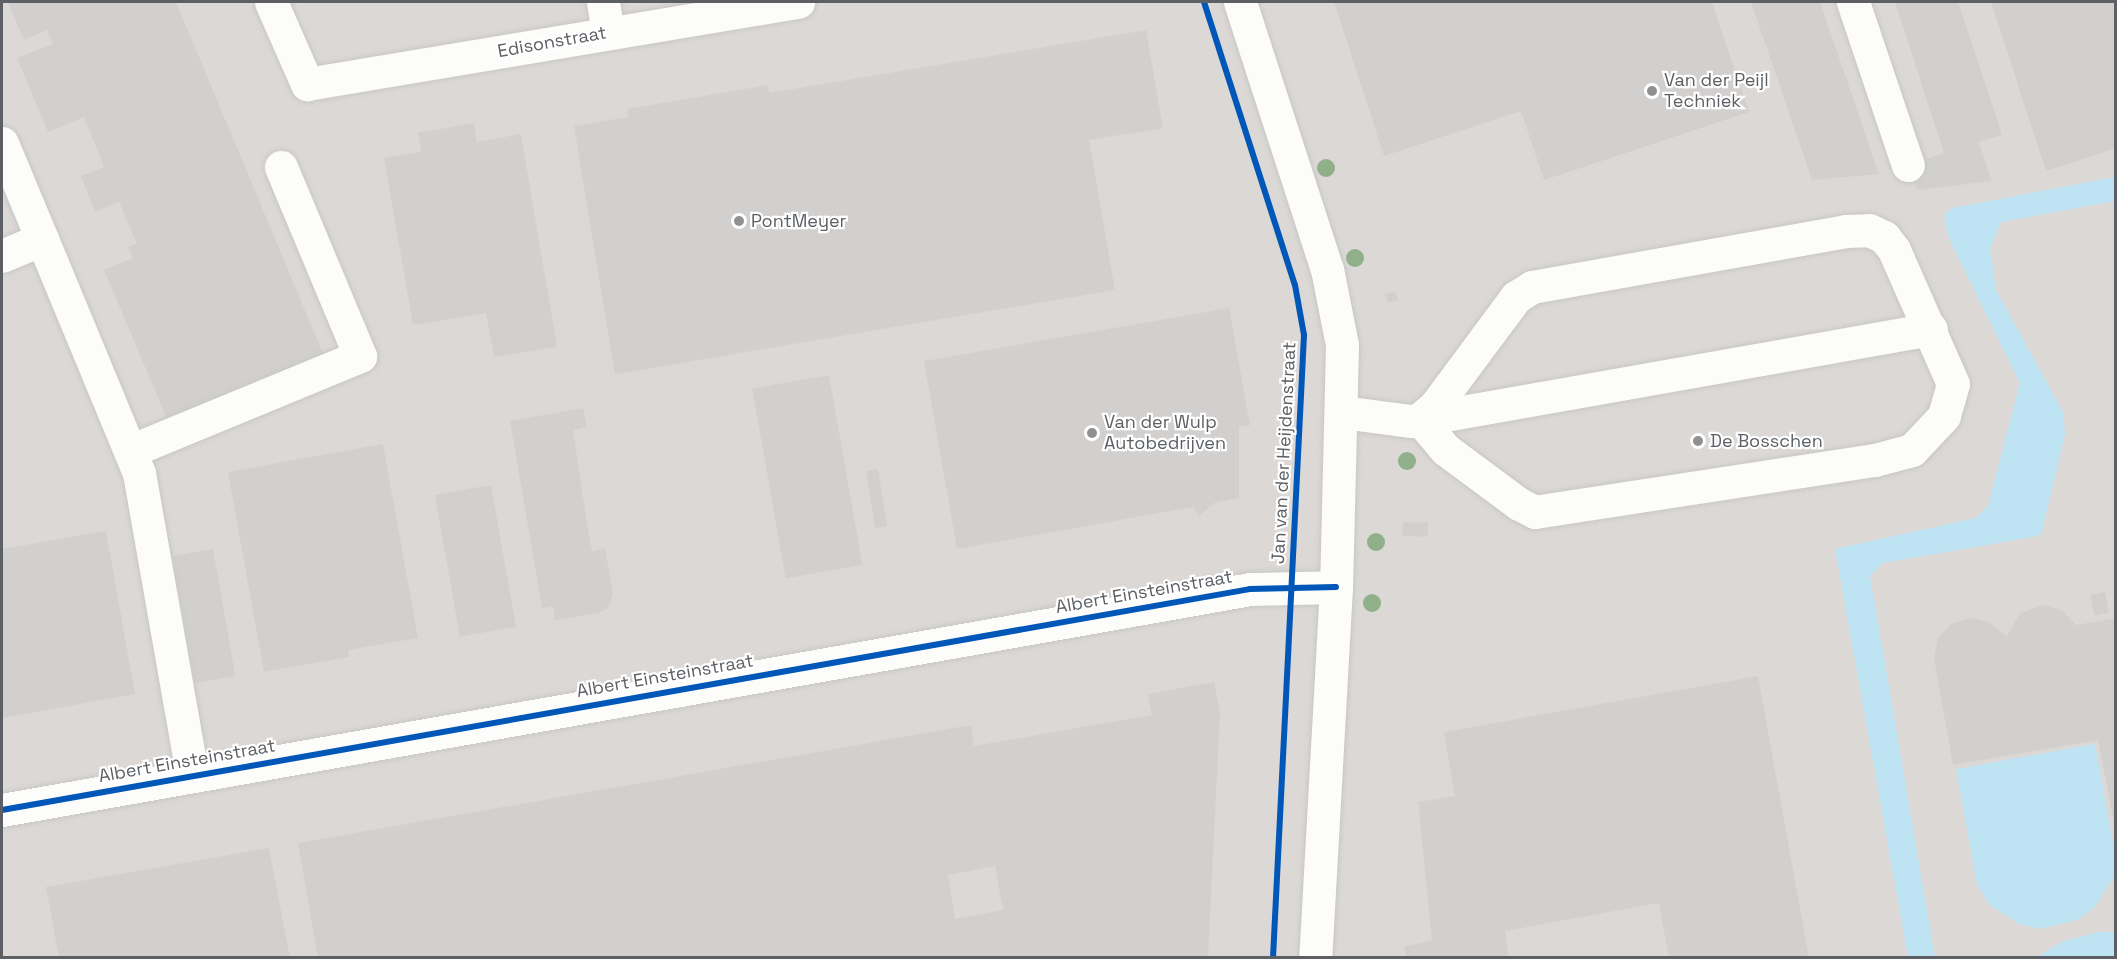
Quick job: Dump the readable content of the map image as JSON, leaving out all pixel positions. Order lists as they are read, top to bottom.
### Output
{
  "streets": {
    "street": ["Edisonstraat", "Albert Einsteinstraat"],
    "cycle path": ["Jan van der Heijdenstraat"]
  },
  "places": [
    "Van der Peijl Techniek",
    "PontMeyer",
    "Van der Wulp Autobedrijven",
    "De Bosschen"
  ]
}
